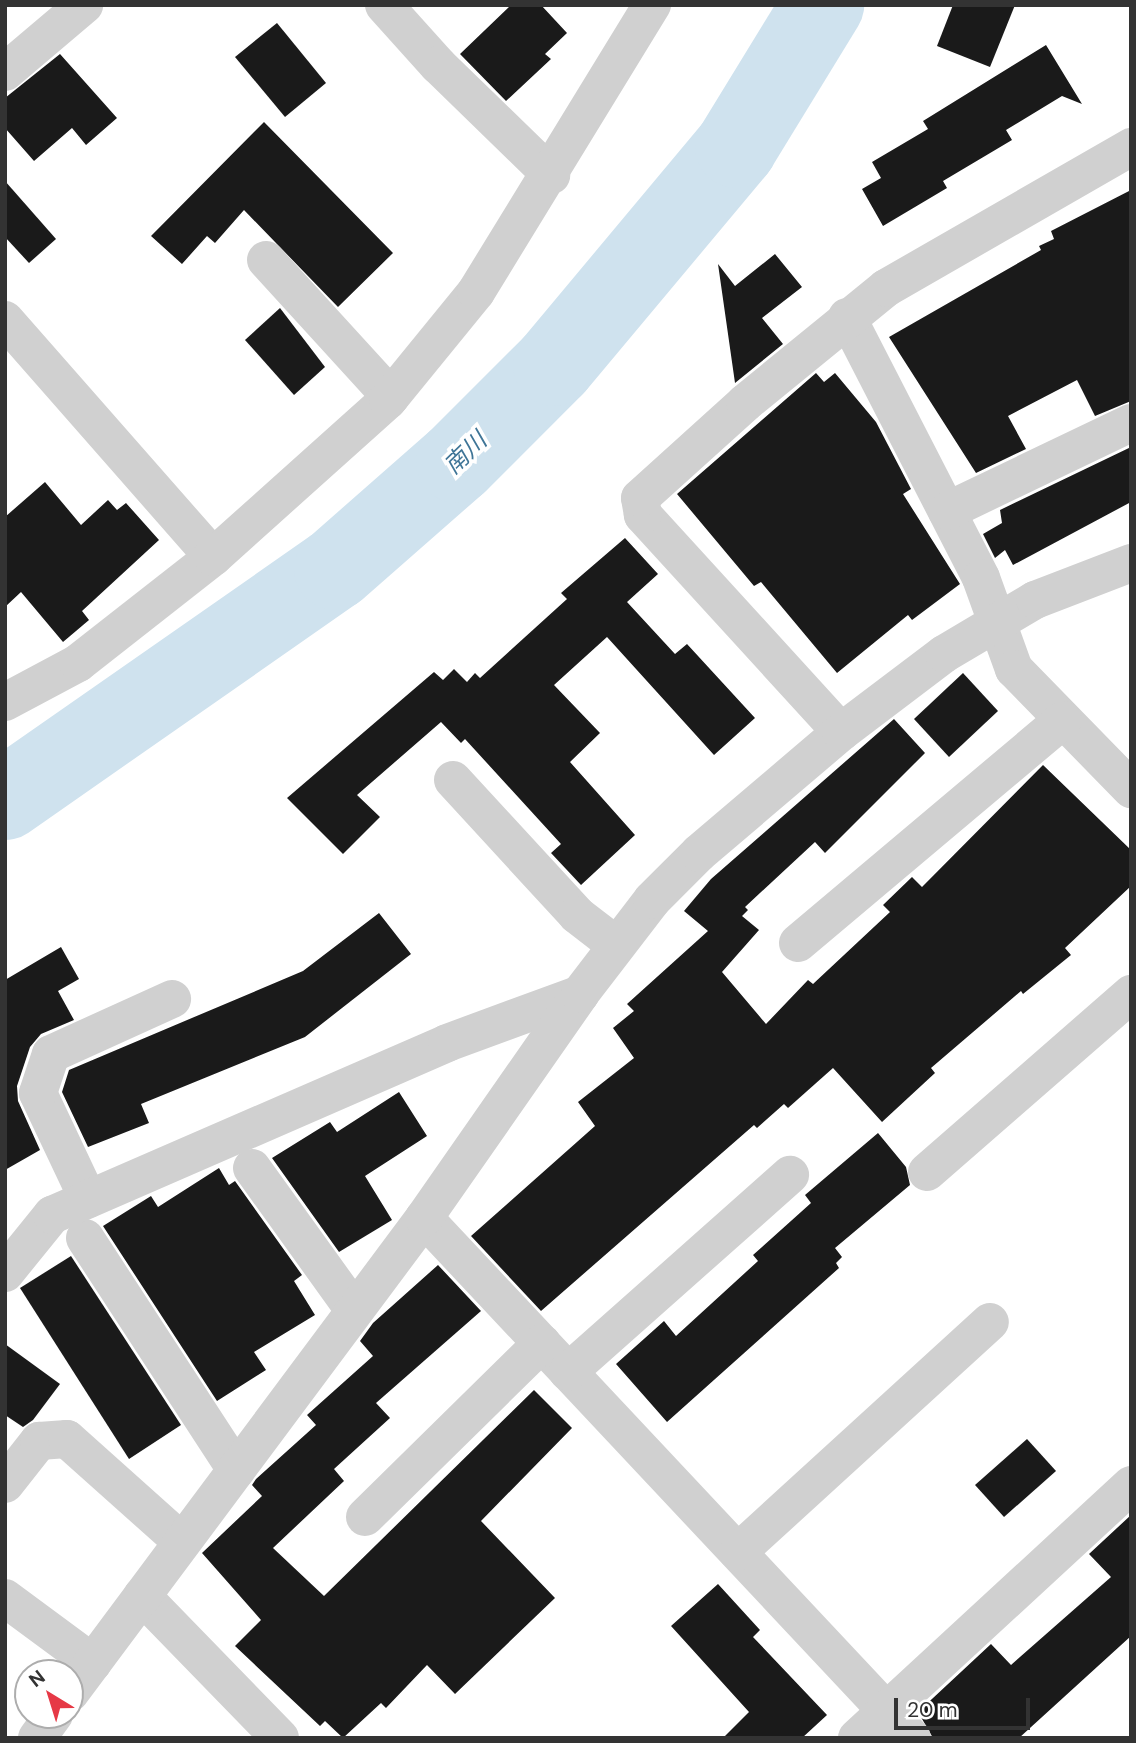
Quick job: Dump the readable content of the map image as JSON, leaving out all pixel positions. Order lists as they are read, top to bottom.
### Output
{
  "water": ["南川"],
  "scale_bar": "20 m",
  "north": "top left"
}
